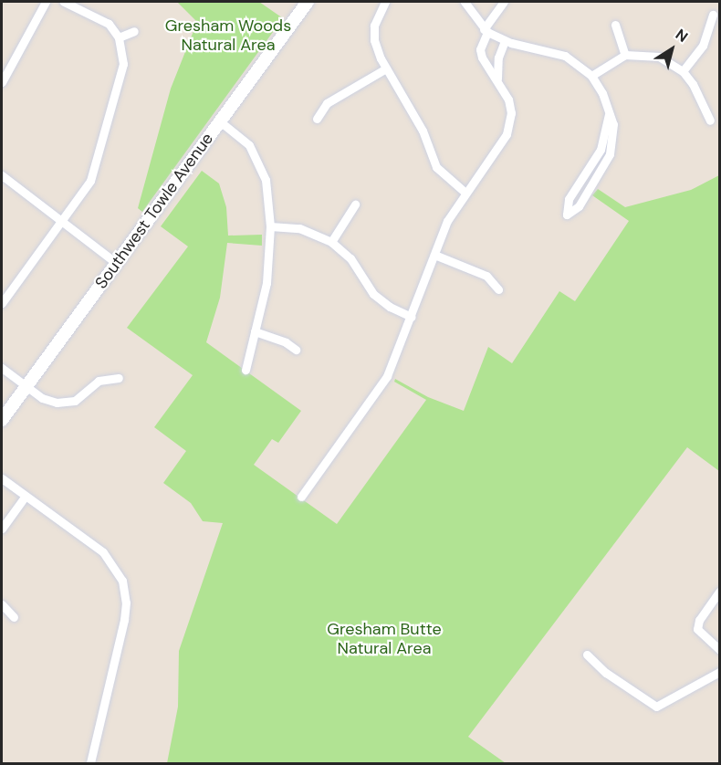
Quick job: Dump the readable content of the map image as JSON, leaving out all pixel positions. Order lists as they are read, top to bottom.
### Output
{
  "streets": {
    "main road": ["Southwest Towle Avenue"]
  },
  "parks": ["Gresham Woods Natural Area", "Gresham Butte Natural Area"],
  "north": "top right"
}
